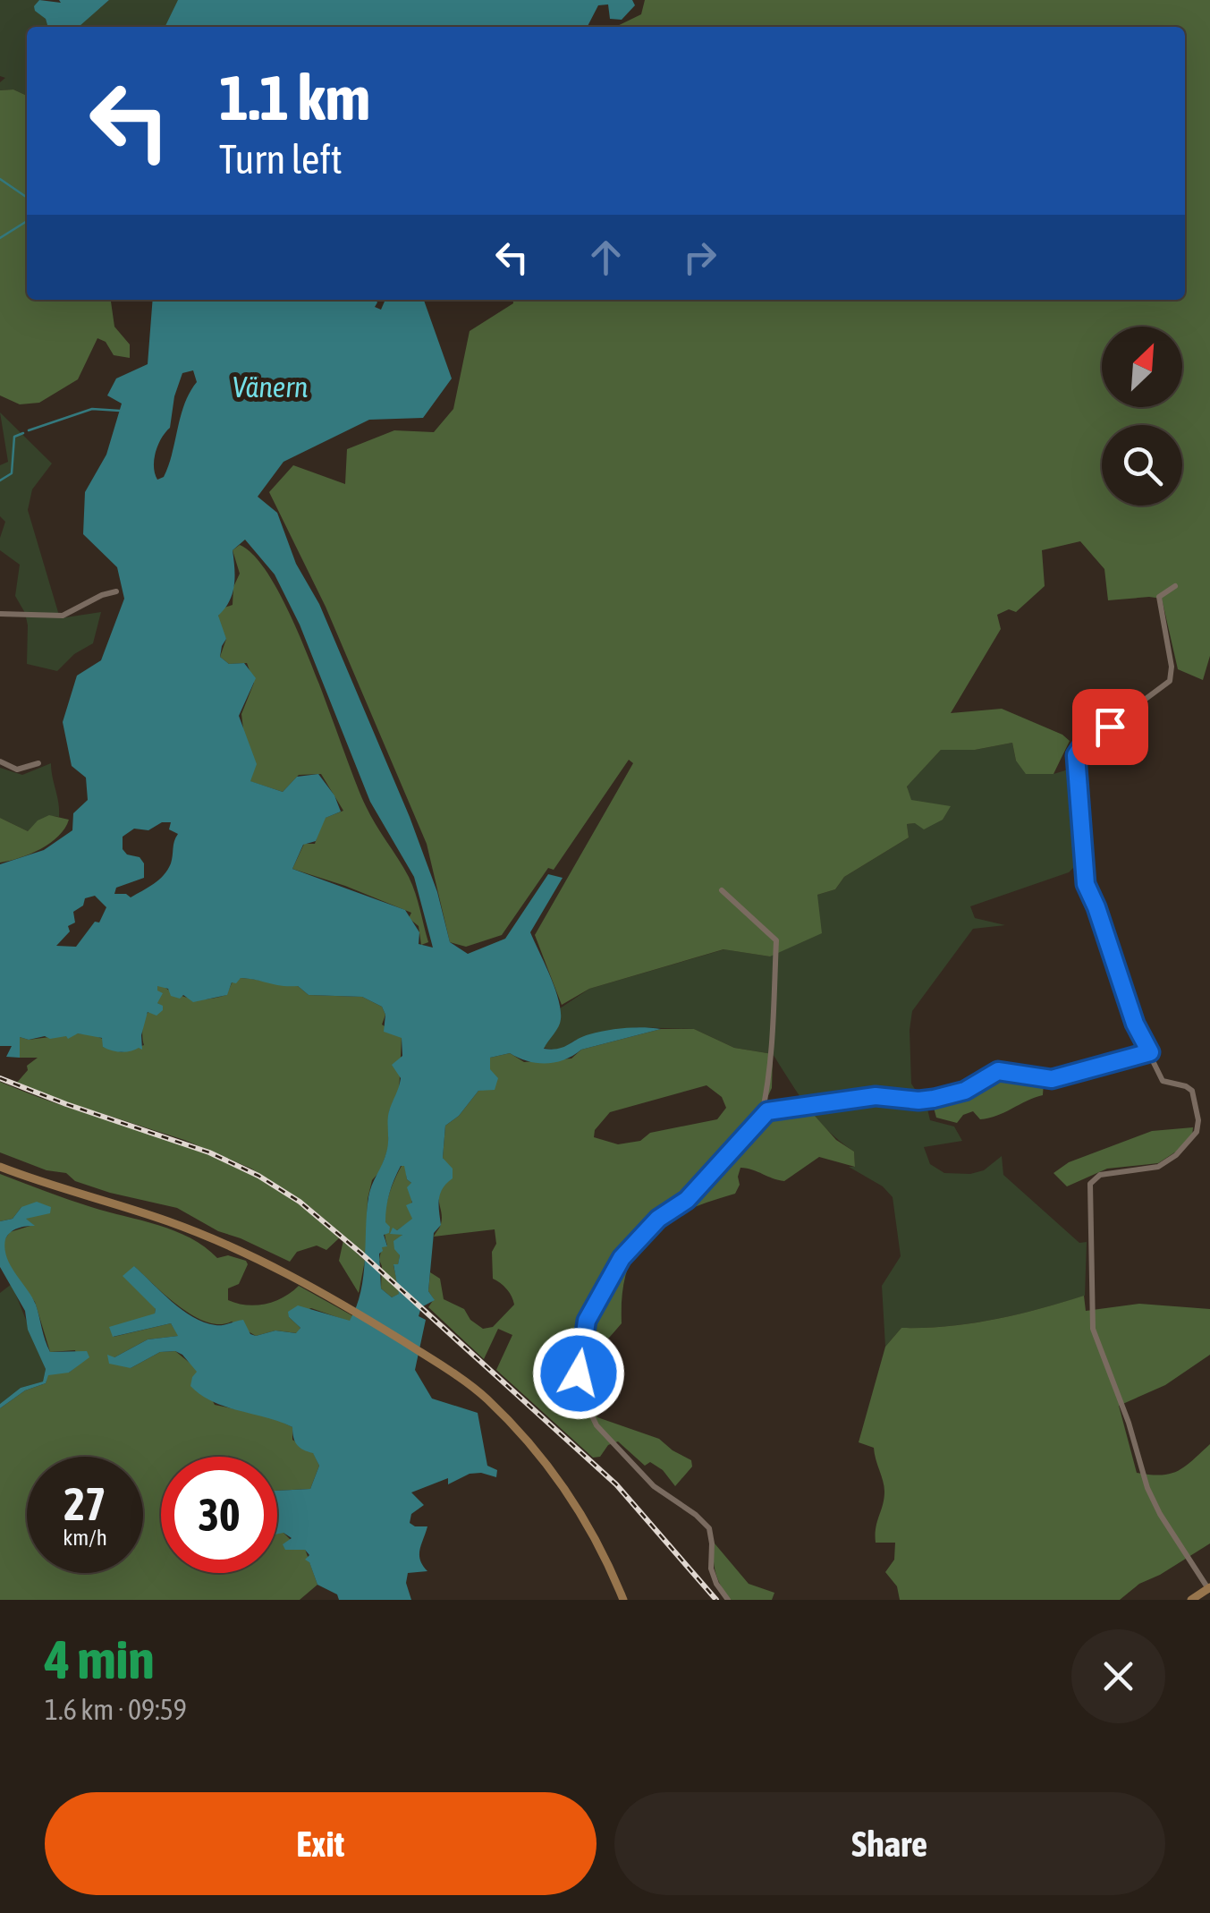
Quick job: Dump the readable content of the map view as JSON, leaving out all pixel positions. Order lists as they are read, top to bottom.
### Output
{
  "water": ["Vänern"],
  "north": "top right",
  "page": {
    "turn": ["1.1 km", "Turn left"],
    "speed": "27 km/h",
    "limit": "30",
    "heading": ["4 min", "1.6 km · 09:59"],
    "buttons": ["Exit", "Share"]
  }
}
